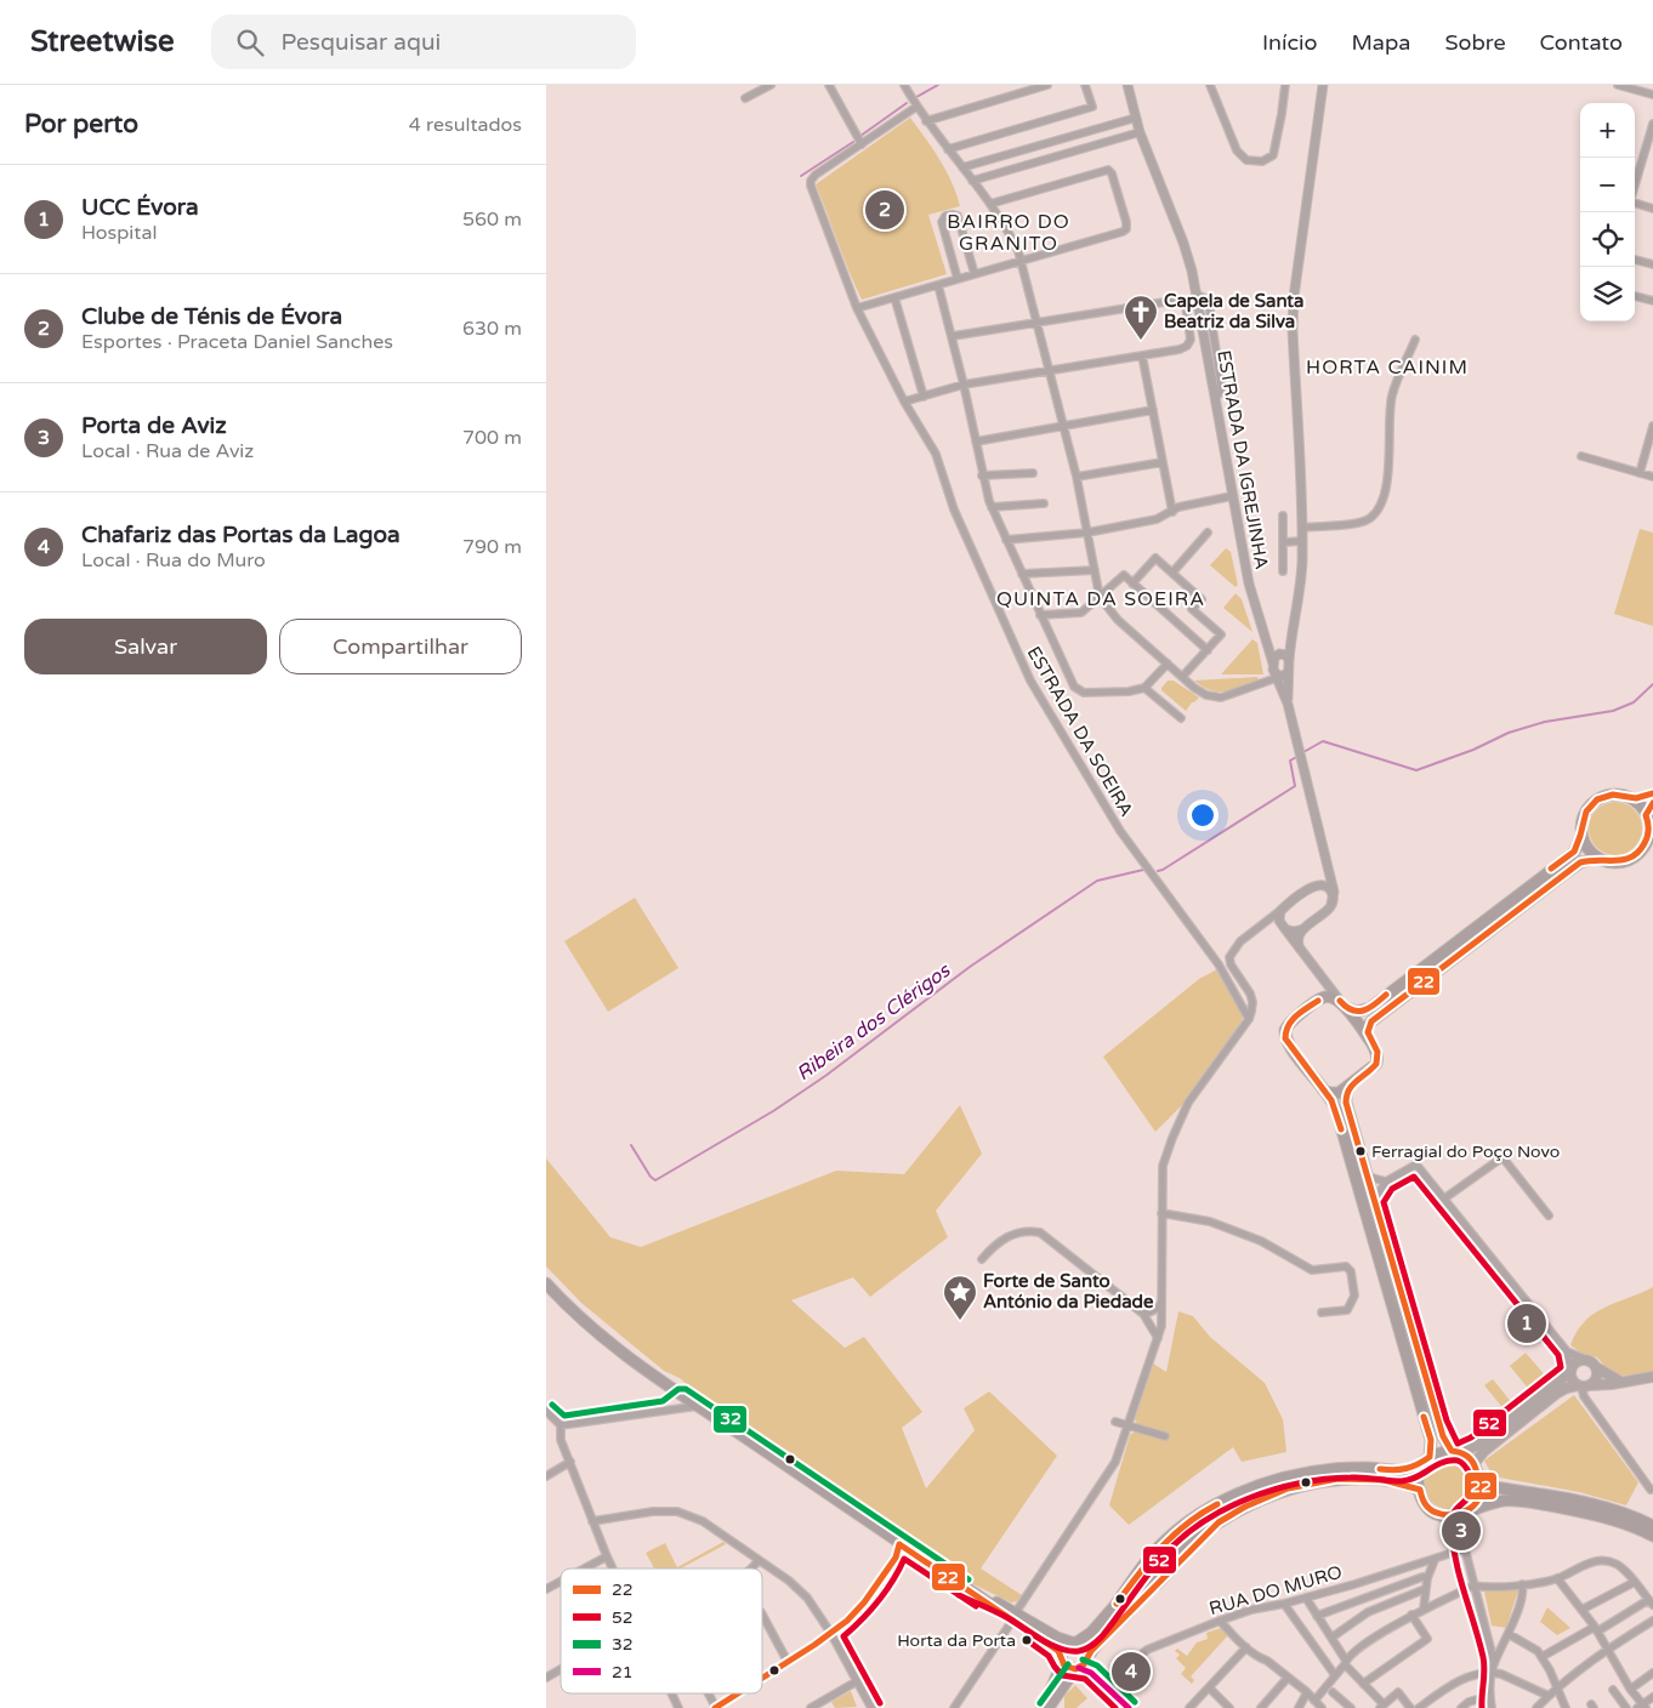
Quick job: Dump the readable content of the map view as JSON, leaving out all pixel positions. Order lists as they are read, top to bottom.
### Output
{
  "streets": {
    "street": ["ESTRADA DA IGREJINHA", "ESTRADA DA SOEIRA", "RUA DO MURO"]
  },
  "districts": ["BAIRRO DO GRANITO", "HORTA CAINIM", "QUINTA DA SOEIRA"],
  "water": ["Ribeira dos Clérigos"],
  "places": {
    "church": ["Capela de Santa Beatriz da Silva"],
    "other": ["Ferragial do Poço Novo", "Horta da Porta"],
    "place": ["Forte de Santo António da Piedade"]
  },
  "lines": [
    "transit line 22",
    "transit line 52",
    "transit line 32",
    "transit line 21"
  ],
  "legend": [
    "22",
    "52",
    "32",
    "21"
  ],
  "page": {
    "header": "Streetwise",
    "search": "Pesquisar aqui",
    "nav": [
      "Início",
      "Mapa",
      "Sobre",
      "Contato"
    ],
    "heading": ["Por perto", "4 resultados"],
    "map_buttons": ["+", "−"],
    "list": [
      {
        "mark": "1",
        "name": "UCC Évora",
        "note": "Hospital",
        "value": "560 m"
      },
      {
        "mark": "2",
        "name": "Clube de Ténis de Évora",
        "note": "Esportes · Praceta Daniel Sanches",
        "value": "630 m"
      },
      {
        "mark": "3",
        "name": "Porta de Aviz",
        "note": "Local · Rua de Aviz",
        "value": "700 m"
      },
      {
        "mark": "4",
        "name": "Chafariz das Portas da Lagoa",
        "note": "Local · Rua do Muro",
        "value": "790 m"
      }
    ],
    "pins": [
      "2",
      "1",
      "3",
      "4"
    ],
    "buttons": ["Salvar", "Compartilhar"]
  }
}
